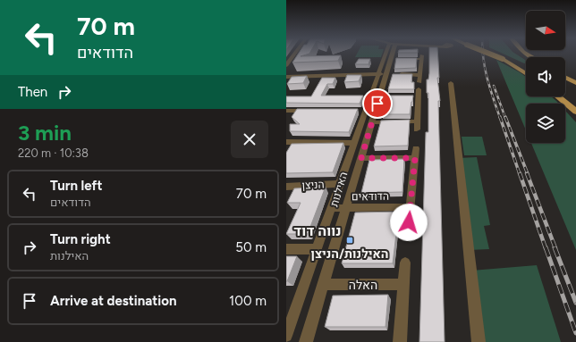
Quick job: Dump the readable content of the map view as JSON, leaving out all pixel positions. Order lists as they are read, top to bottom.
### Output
{
  "streets": {
    "street": [
      "הניצן",
      "האילנות",
      "הדודאים",
      "האלה"
    ]
  },
  "crossings": [
    ["הניצן", "האילנות"],
    ["האילנות", "הדודאים"],
    ["האילנות", "האלה"]
  ],
  "districts": ["נווה דוד"],
  "places": {
    "transit": ["האילנות/הניצן"]
  },
  "north": "right",
  "page": {
    "turn": ["70 m", "הדודאים"],
    "then": "Then",
    "heading": ["3 min", "220 m · 10:38"],
    "list": [
      {
        "name": "Turn left",
        "note": "הדודאים",
        "value": "70 m"
      },
      {
        "name": "Turn right",
        "note": "האילנות",
        "value": "50 m"
      },
      {
        "name": "Arrive at destination",
        "value": "100 m"
      }
    ]
  }
}
